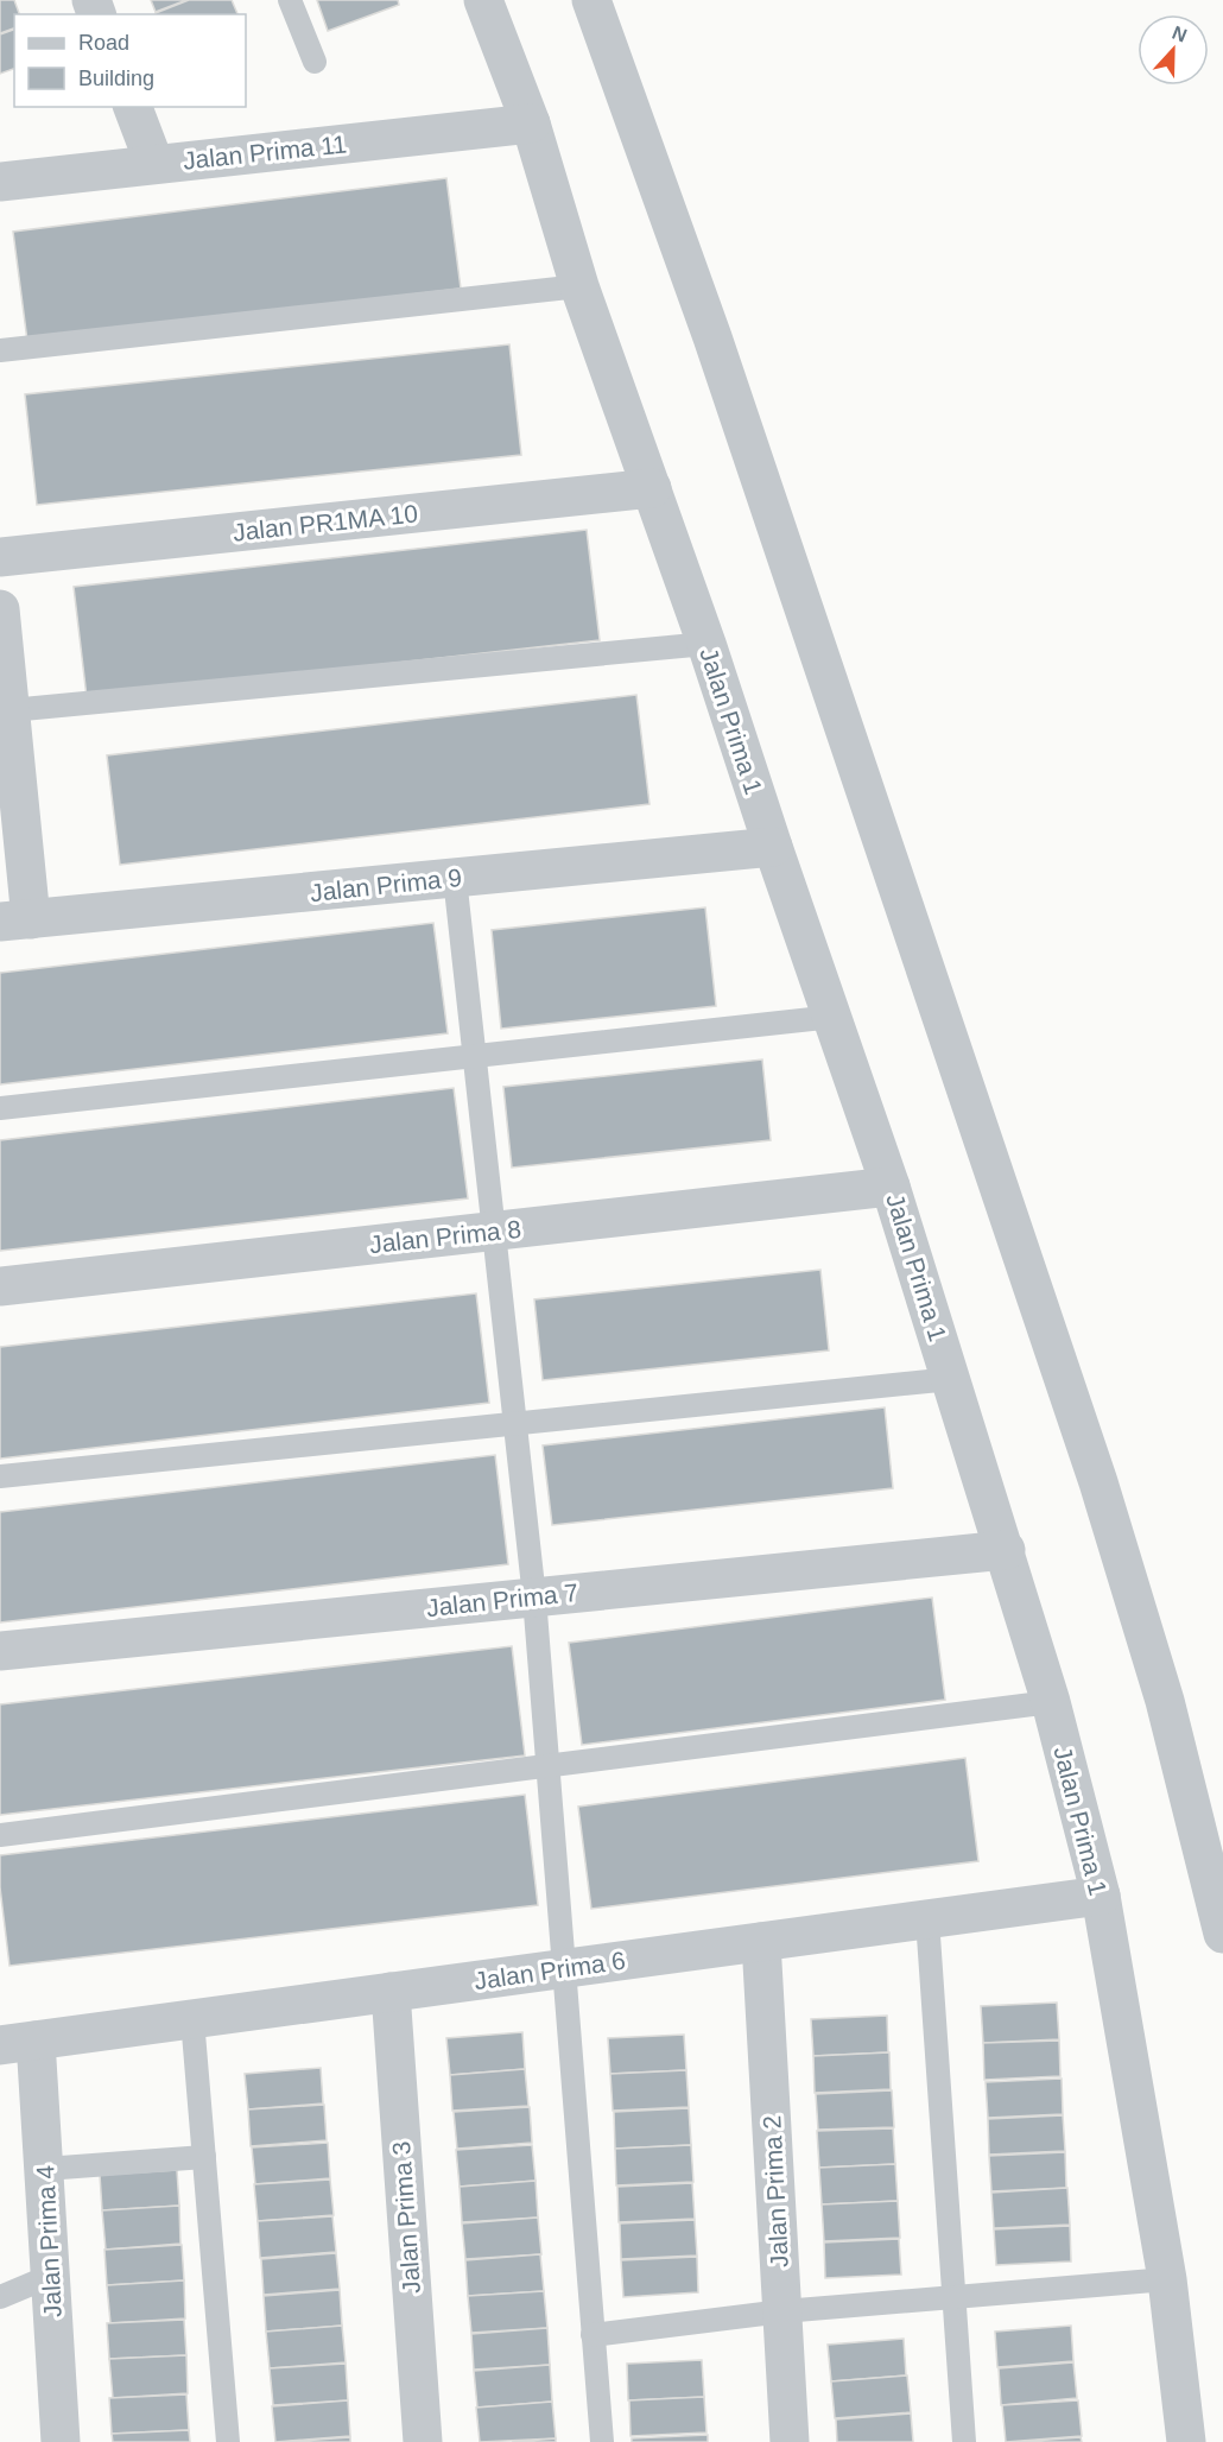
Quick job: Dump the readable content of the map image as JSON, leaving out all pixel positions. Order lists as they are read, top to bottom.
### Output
{
  "streets": {
    "street": [
      "Jalan Prima 11",
      "Jalan PR1MA 10",
      "Jalan Prima 1",
      "Jalan Prima 9",
      "Jalan Prima 8",
      "Jalan Prima 7",
      "Jalan Prima 6",
      "Jalan Prima 2",
      "Jalan Prima 3",
      "Jalan Prima 4"
    ]
  },
  "crossings": [
    ["Jalan Prima 11", "Jalan Prima 1"],
    ["Jalan PR1MA 10", "Jalan Prima 1"],
    ["Jalan Prima 1", "Jalan Prima 9"],
    ["Jalan Prima 1", "Jalan Prima 8"],
    ["Jalan Prima 1", "Jalan Prima 7"],
    ["Jalan Prima 1", "Jalan Prima 6"],
    ["Jalan Prima 6", "Jalan Prima 2"],
    ["Jalan Prima 6", "Jalan Prima 3"],
    ["Jalan Prima 6", "Jalan Prima 4"]
  ],
  "legend": ["Road", "Building"],
  "north": "top"
}
